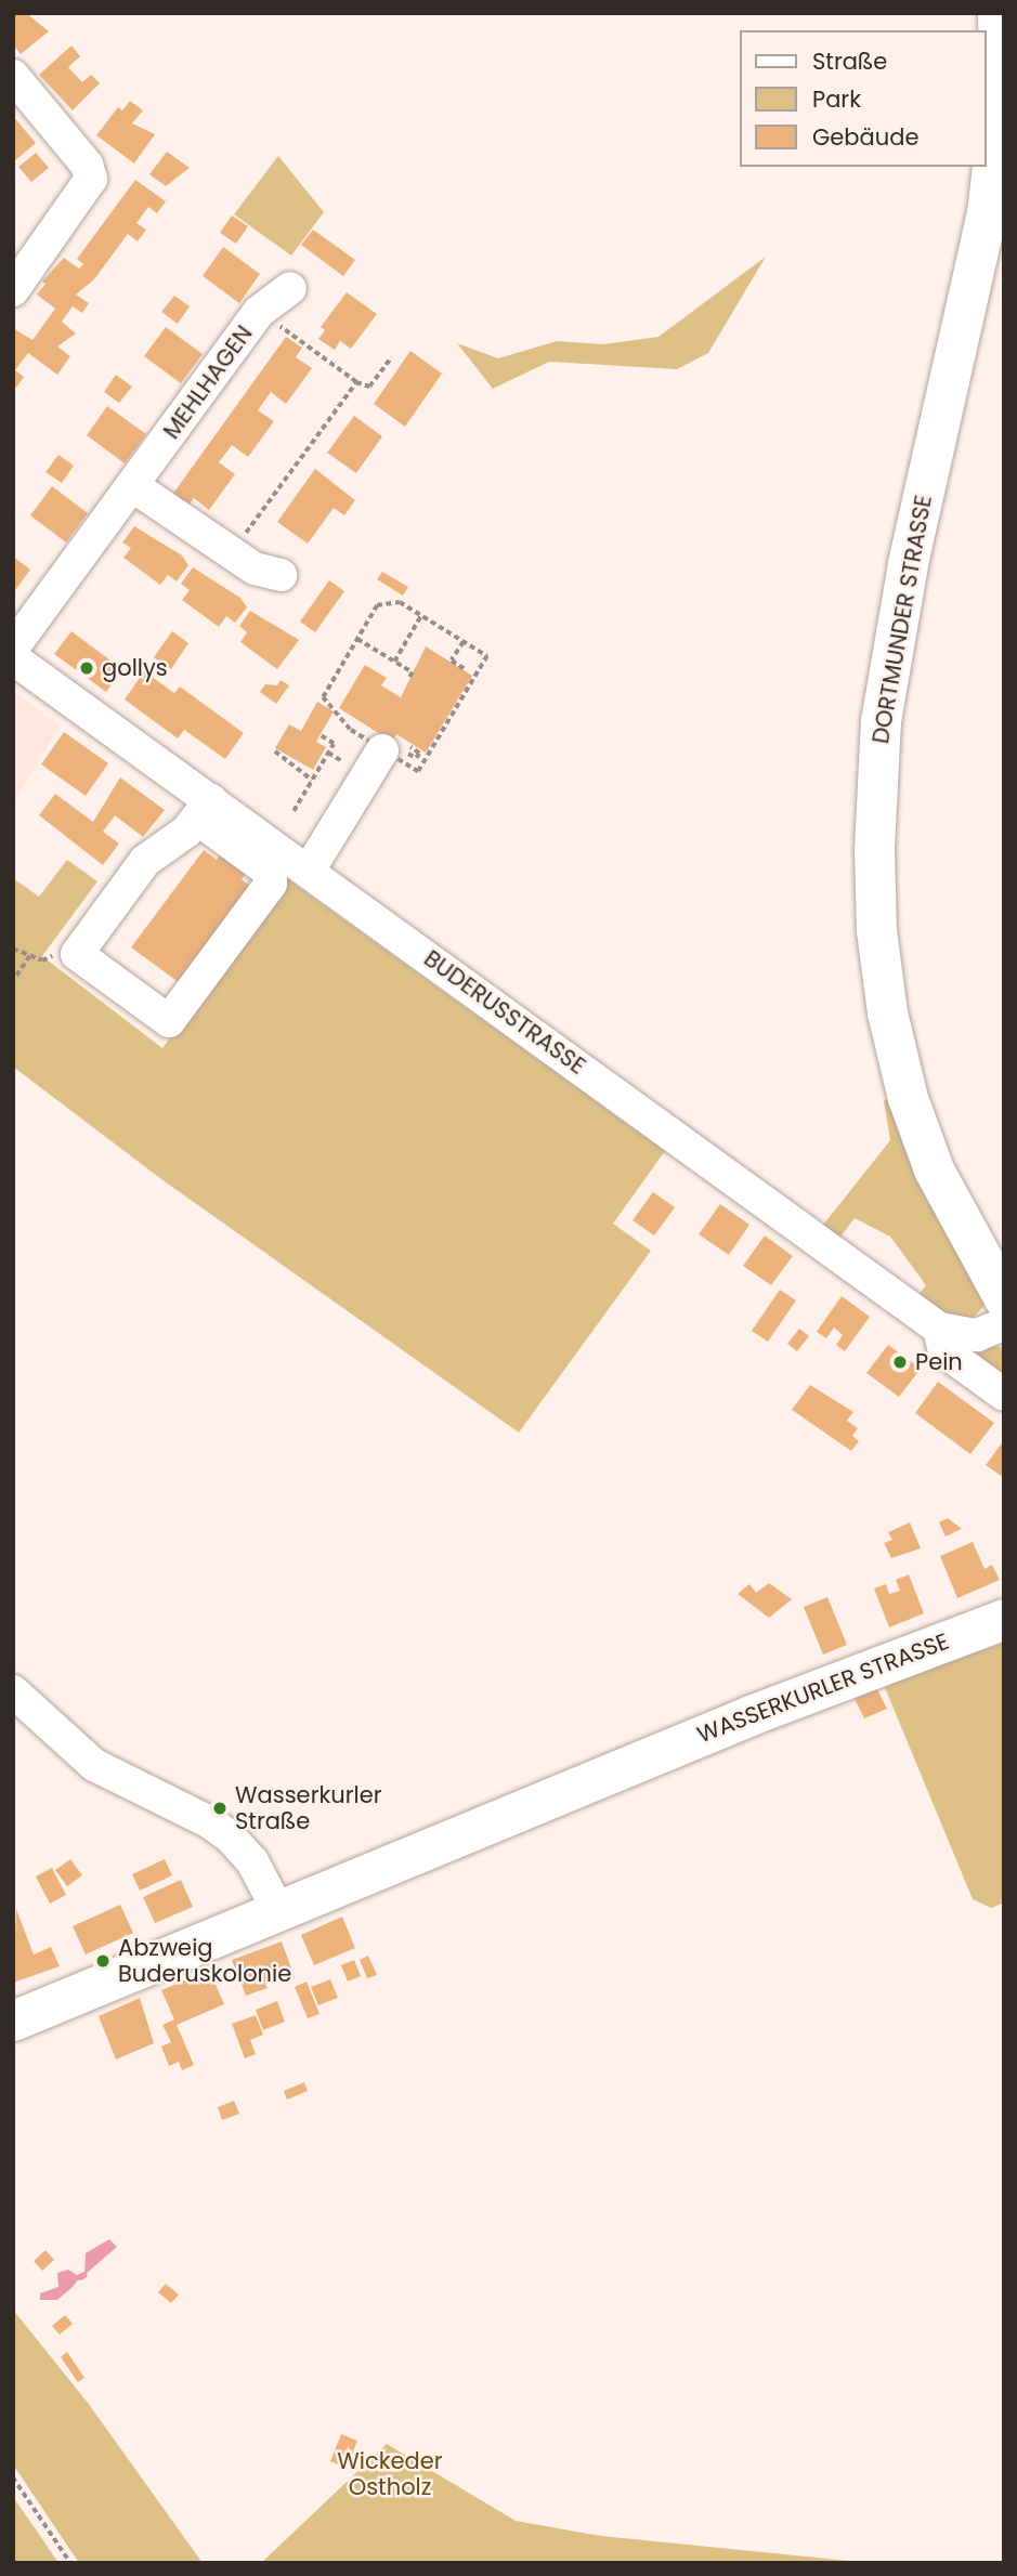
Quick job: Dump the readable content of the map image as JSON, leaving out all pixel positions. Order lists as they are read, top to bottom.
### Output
{
  "streets": {
    "main road": ["DORTMUNDER STRASSE", "WASSERKURLER STRASSE"],
    "street": ["MEHLHAGEN", "BUDERUSSTRASSE"]
  },
  "parks": ["Wickeder Ostholz"],
  "places": [
    "gollys",
    "Pein",
    "Wasserkurler Straße",
    "Abzweig Buderuskolonie"
  ],
  "legend": ["Straße", "Park", "Gebäude"]
}
